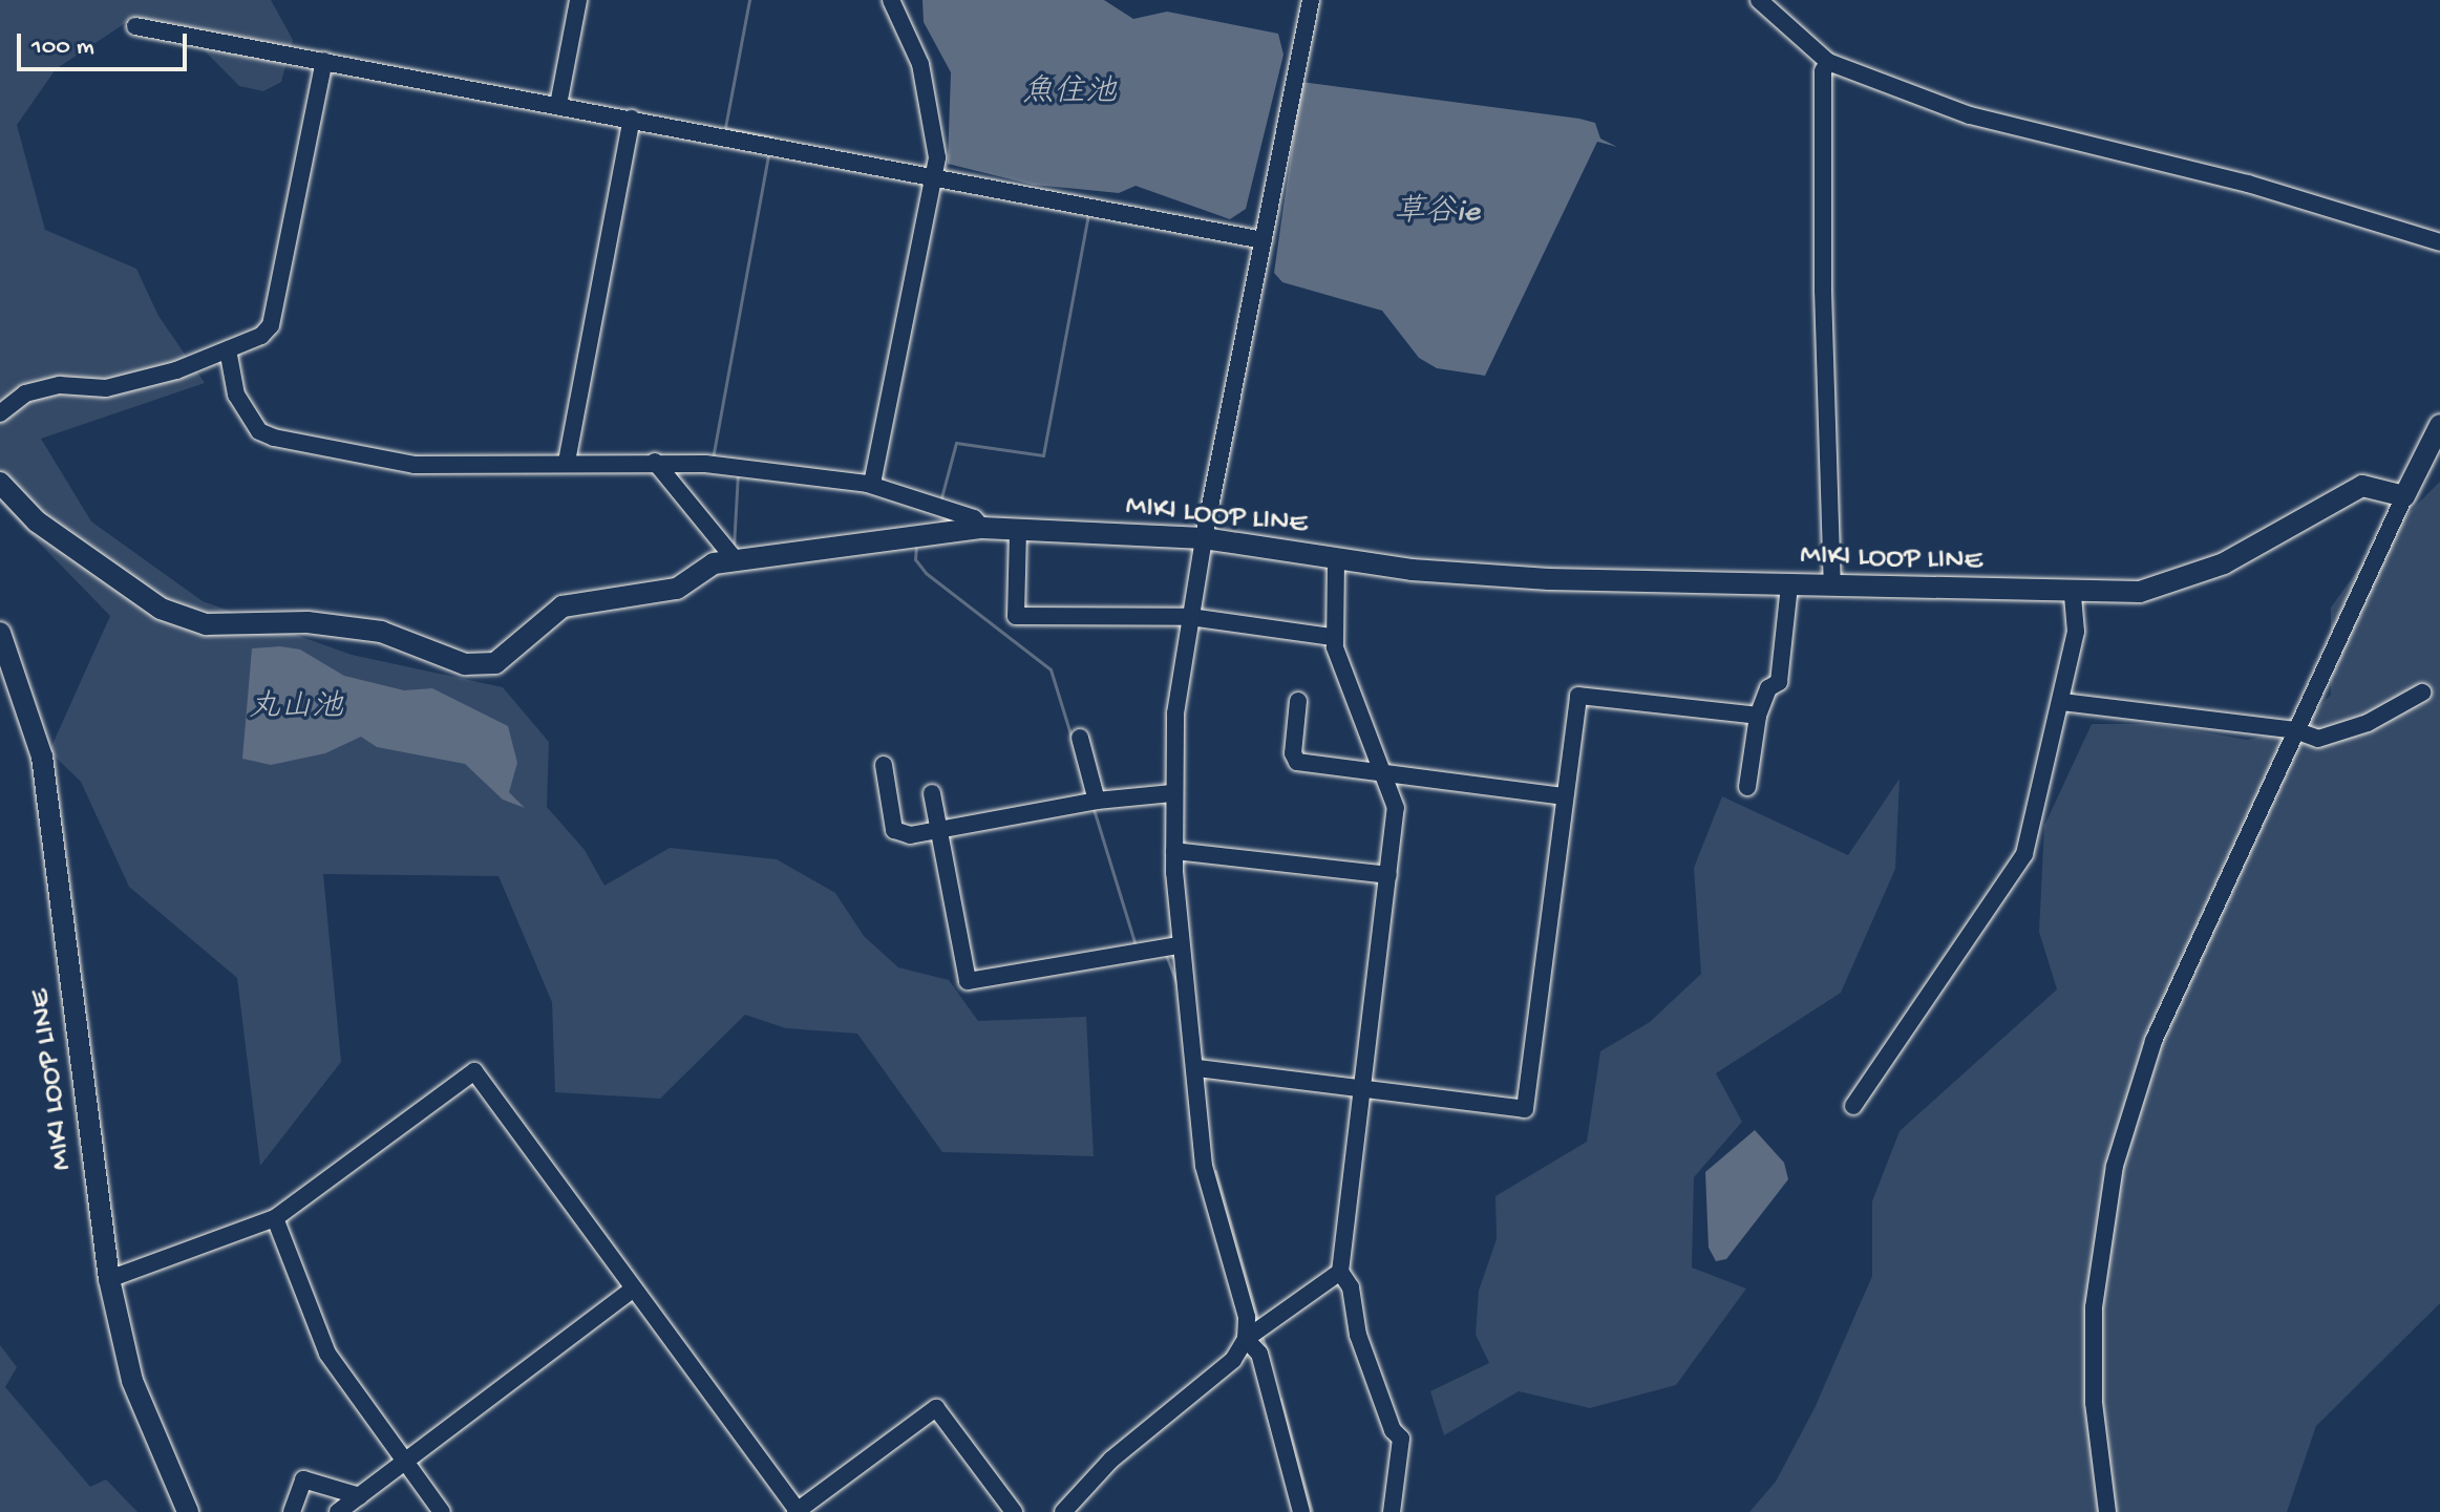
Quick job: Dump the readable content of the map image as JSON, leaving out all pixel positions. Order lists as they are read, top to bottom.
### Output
{
  "streets": {
    "main road": ["MIKI LOOP LINE"]
  },
  "water": ["魚住池", "草谷ie", "丸山池"],
  "scale_bar": "100 m"
}
